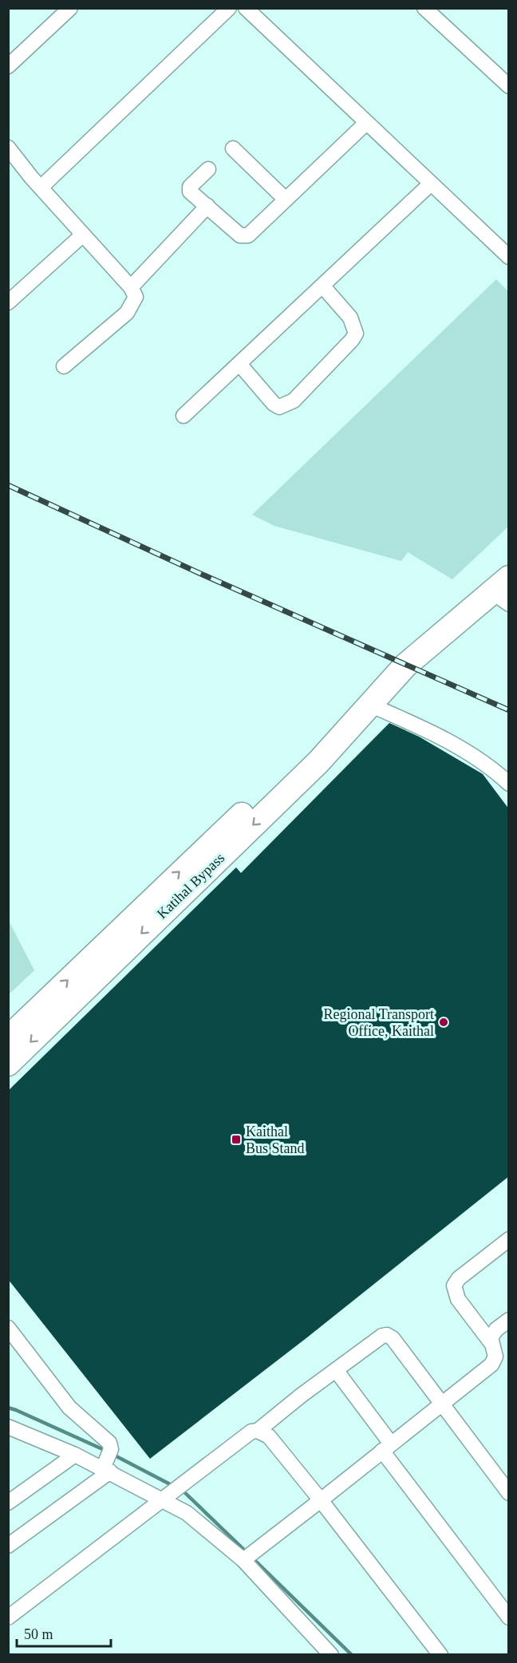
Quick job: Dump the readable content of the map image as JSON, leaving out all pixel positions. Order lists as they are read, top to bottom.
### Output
{
  "streets": {
    "main road": ["Katihal Bypass"]
  },
  "places": {
    "other": ["Regional Transport Office, Kaithal"],
    "transit": ["Kaithal Bus Stand"]
  },
  "scale_bar": "50 m"
}
